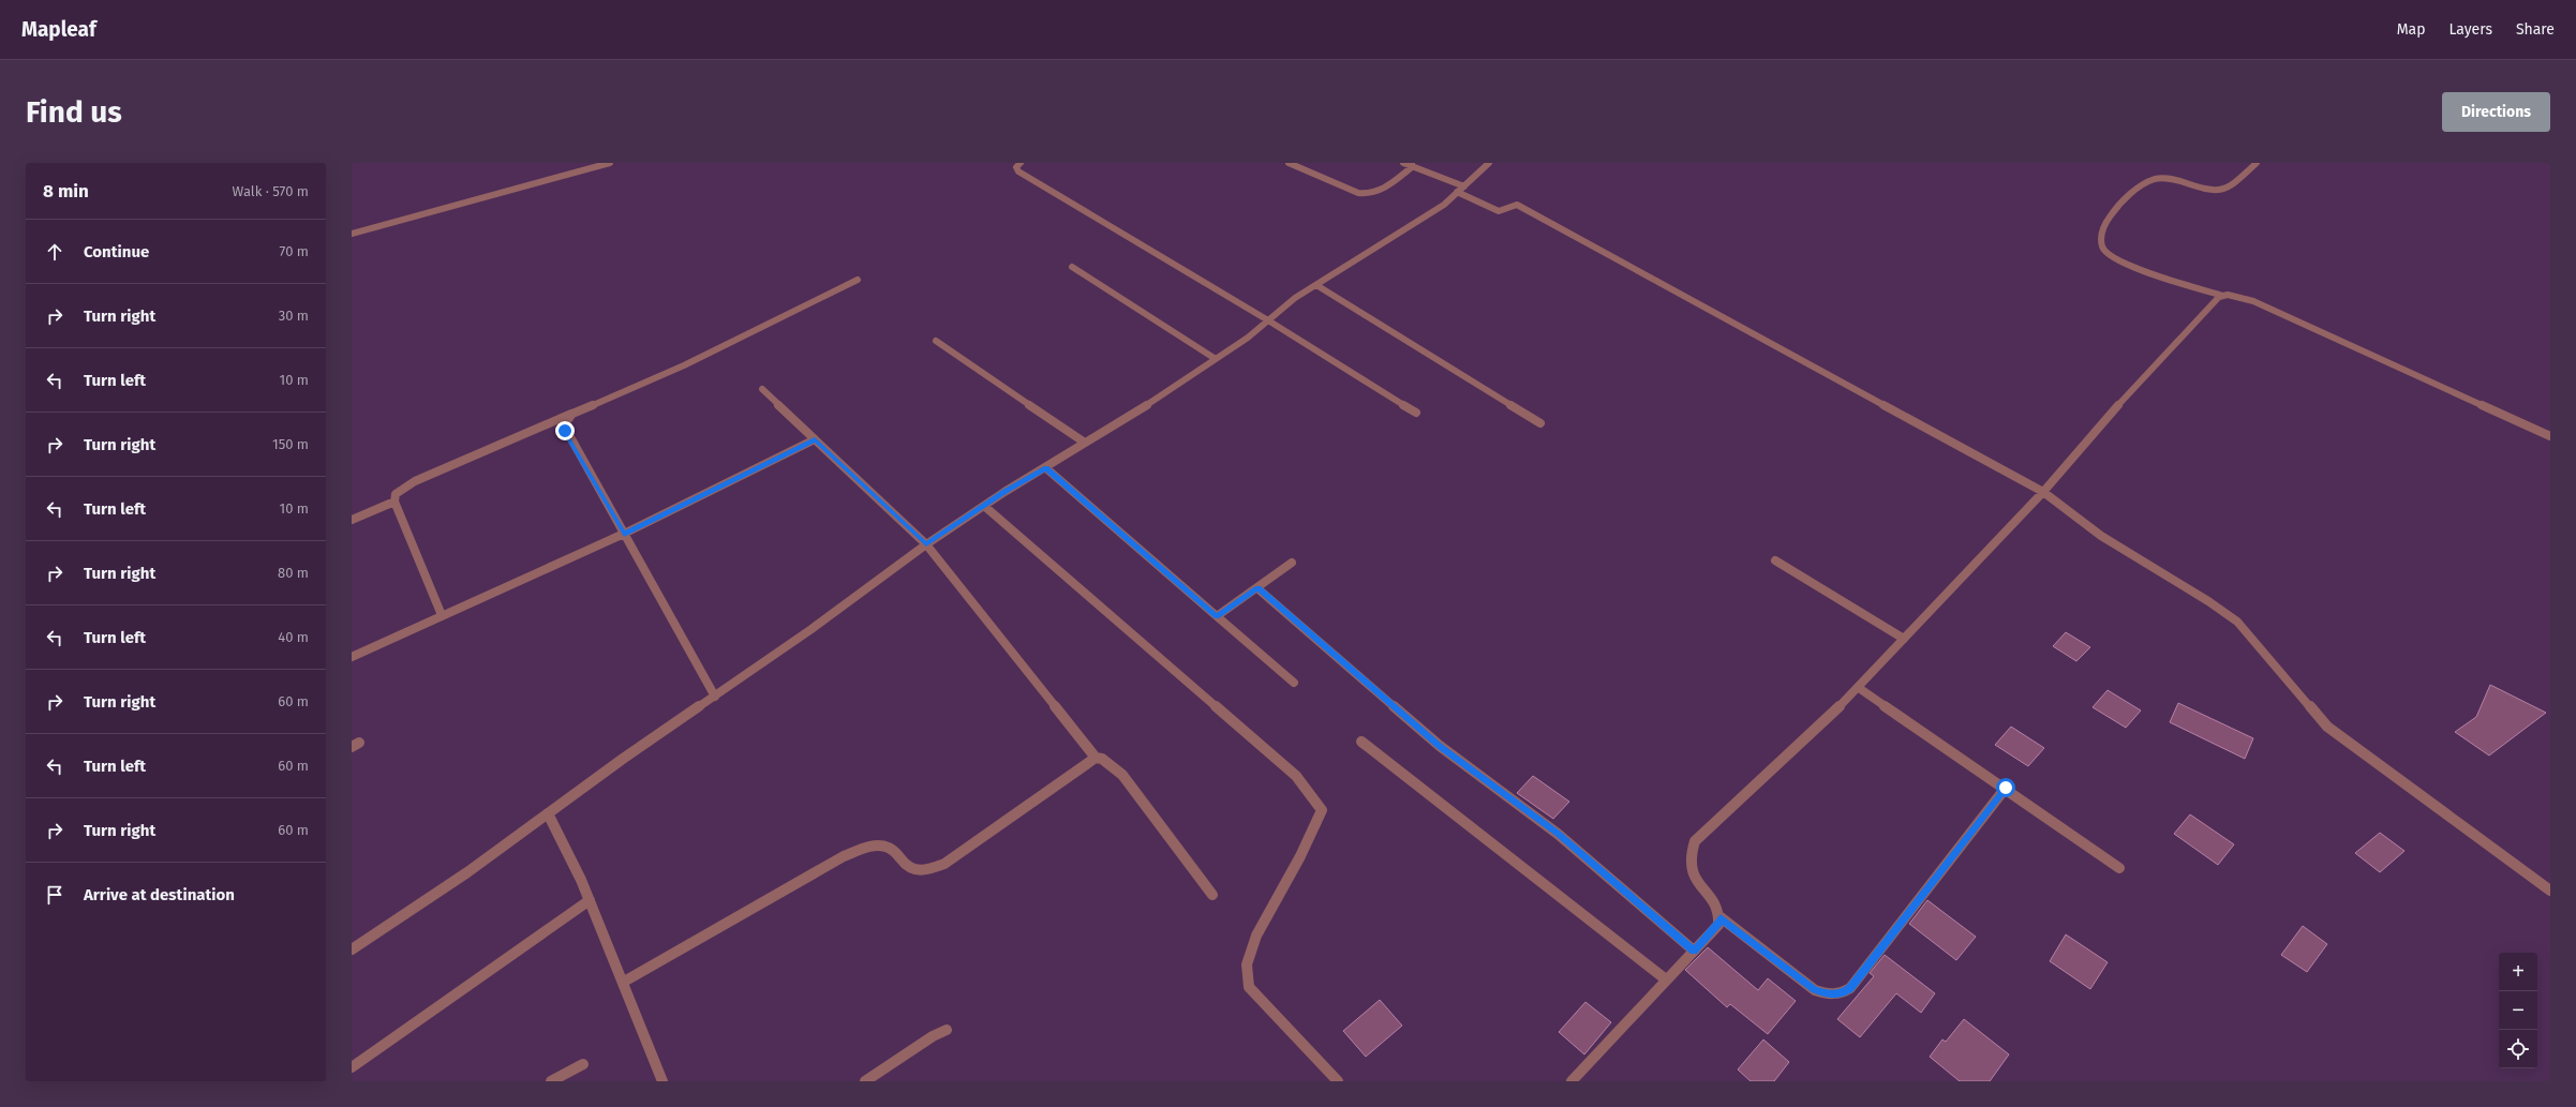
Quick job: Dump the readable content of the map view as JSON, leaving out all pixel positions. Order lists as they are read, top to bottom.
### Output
{
  "page": {
    "header": "Mapleaf",
    "nav": ["Map", "Layers", "Share"],
    "buttons": "Directions",
    "title": "Find us",
    "heading": ["8 min", "Walk · 570 m"],
    "list": [
      ["Continue", "70 m"],
      ["Turn right", "30 m"],
      ["Turn left", "10 m"],
      ["Turn right", "150 m"],
      ["Turn left", "10 m"],
      ["Turn right", "80 m"],
      ["Turn left", "40 m"],
      ["Turn right", "60 m"],
      ["Turn left", "60 m"],
      ["Turn right", "60 m"],
      "Arrive at destination"
    ],
    "map_buttons": ["+", "−"]
  }
}
